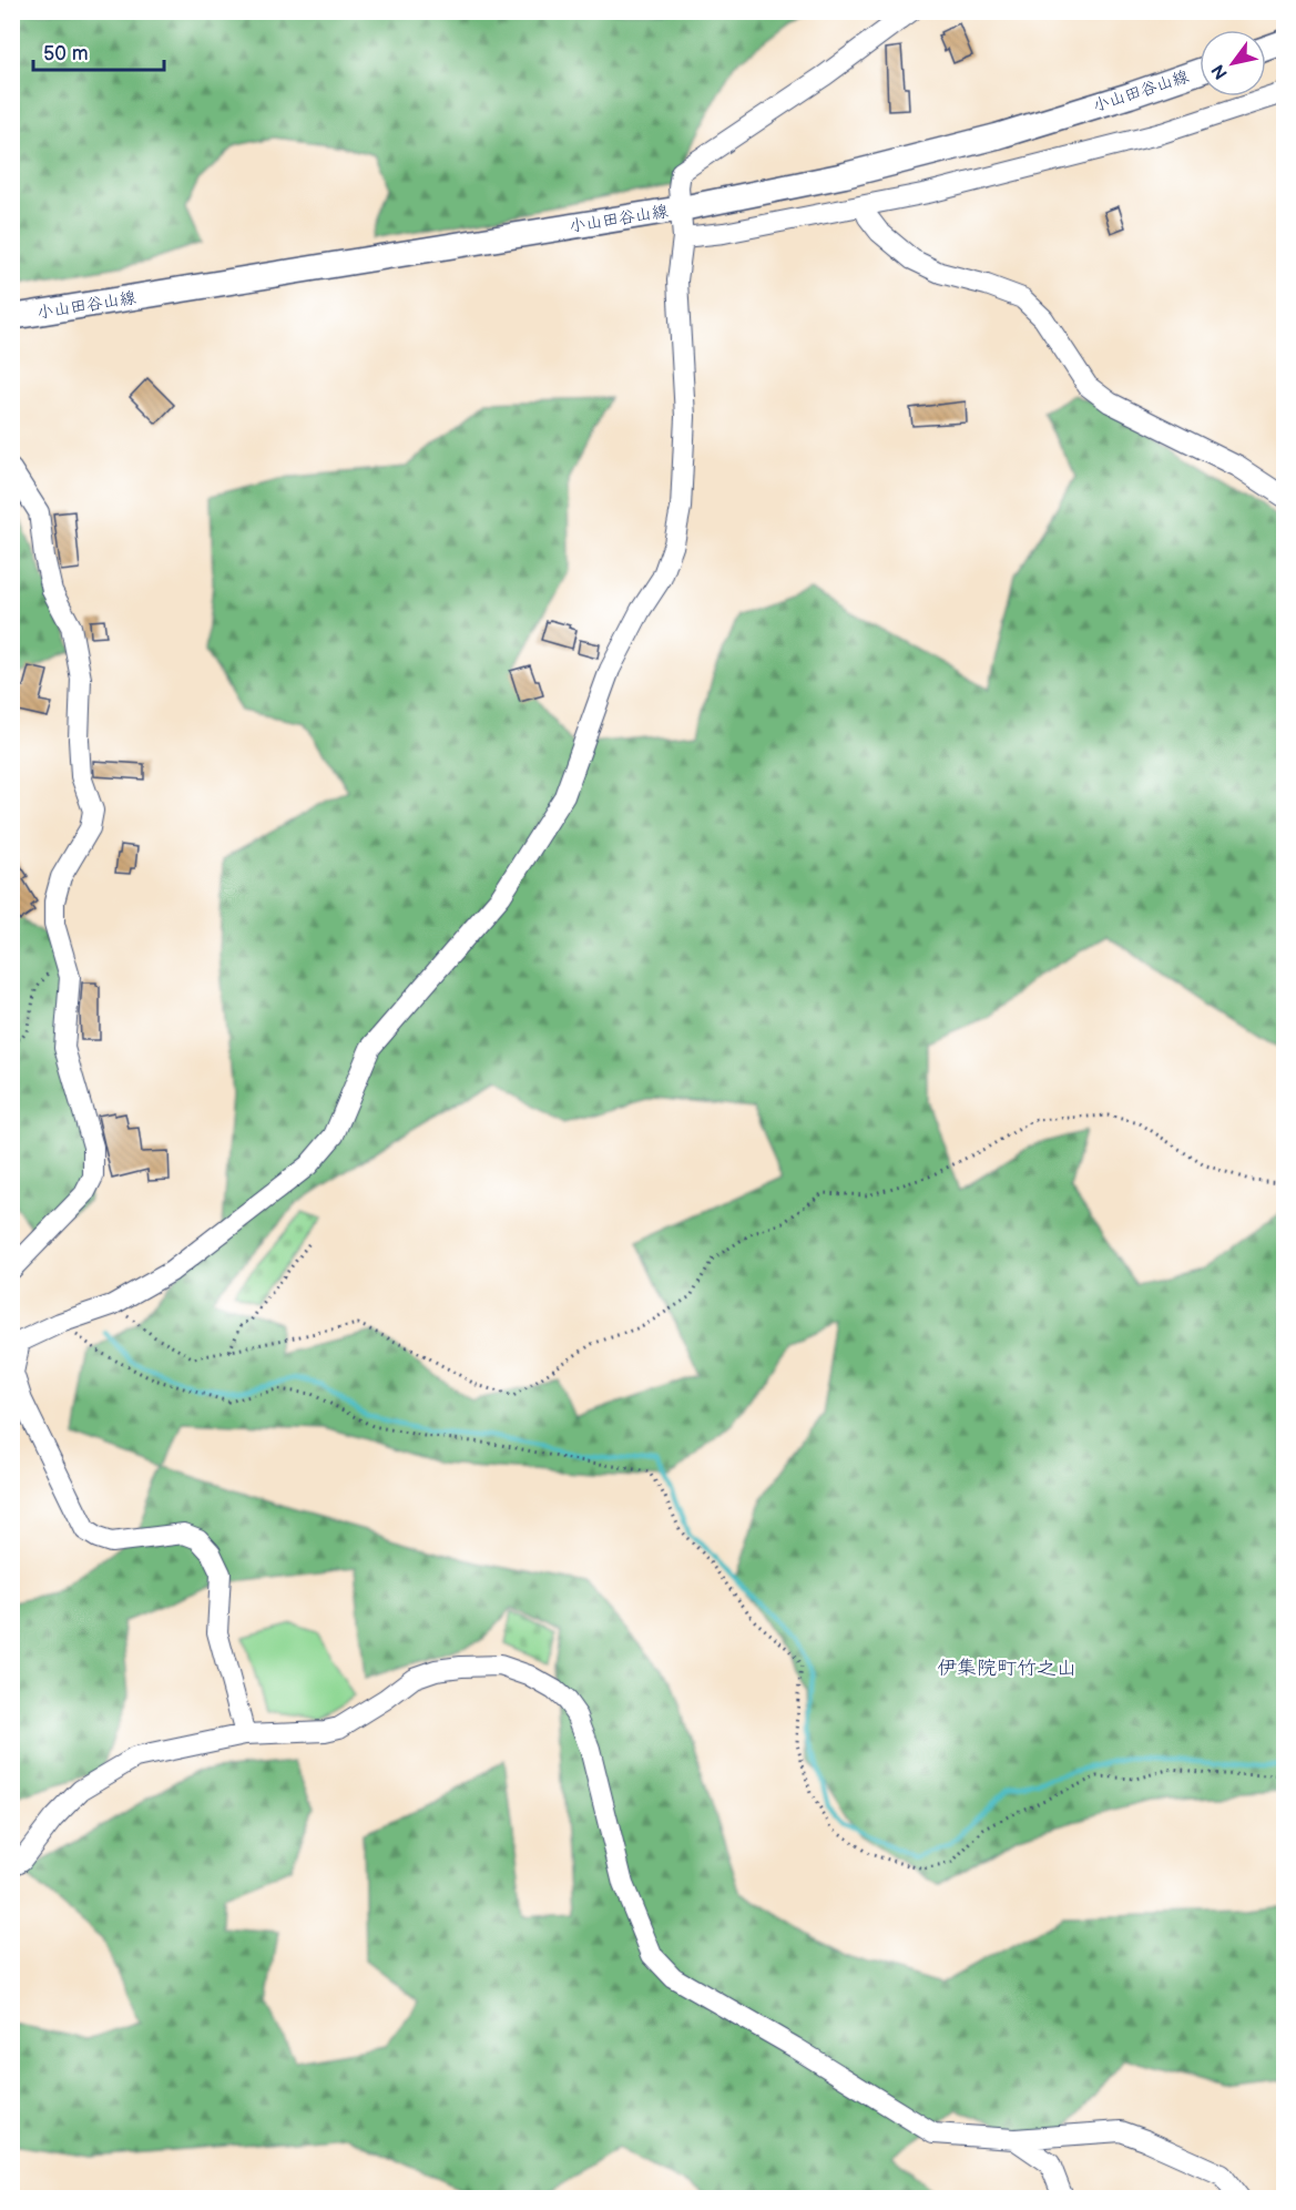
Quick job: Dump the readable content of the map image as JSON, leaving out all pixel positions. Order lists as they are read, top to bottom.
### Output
{
  "streets": {
    "main road": ["小山田谷山線"]
  },
  "districts": ["伊集院町竹之山"],
  "scale_bar": "50 m",
  "north": "bottom left"
}
